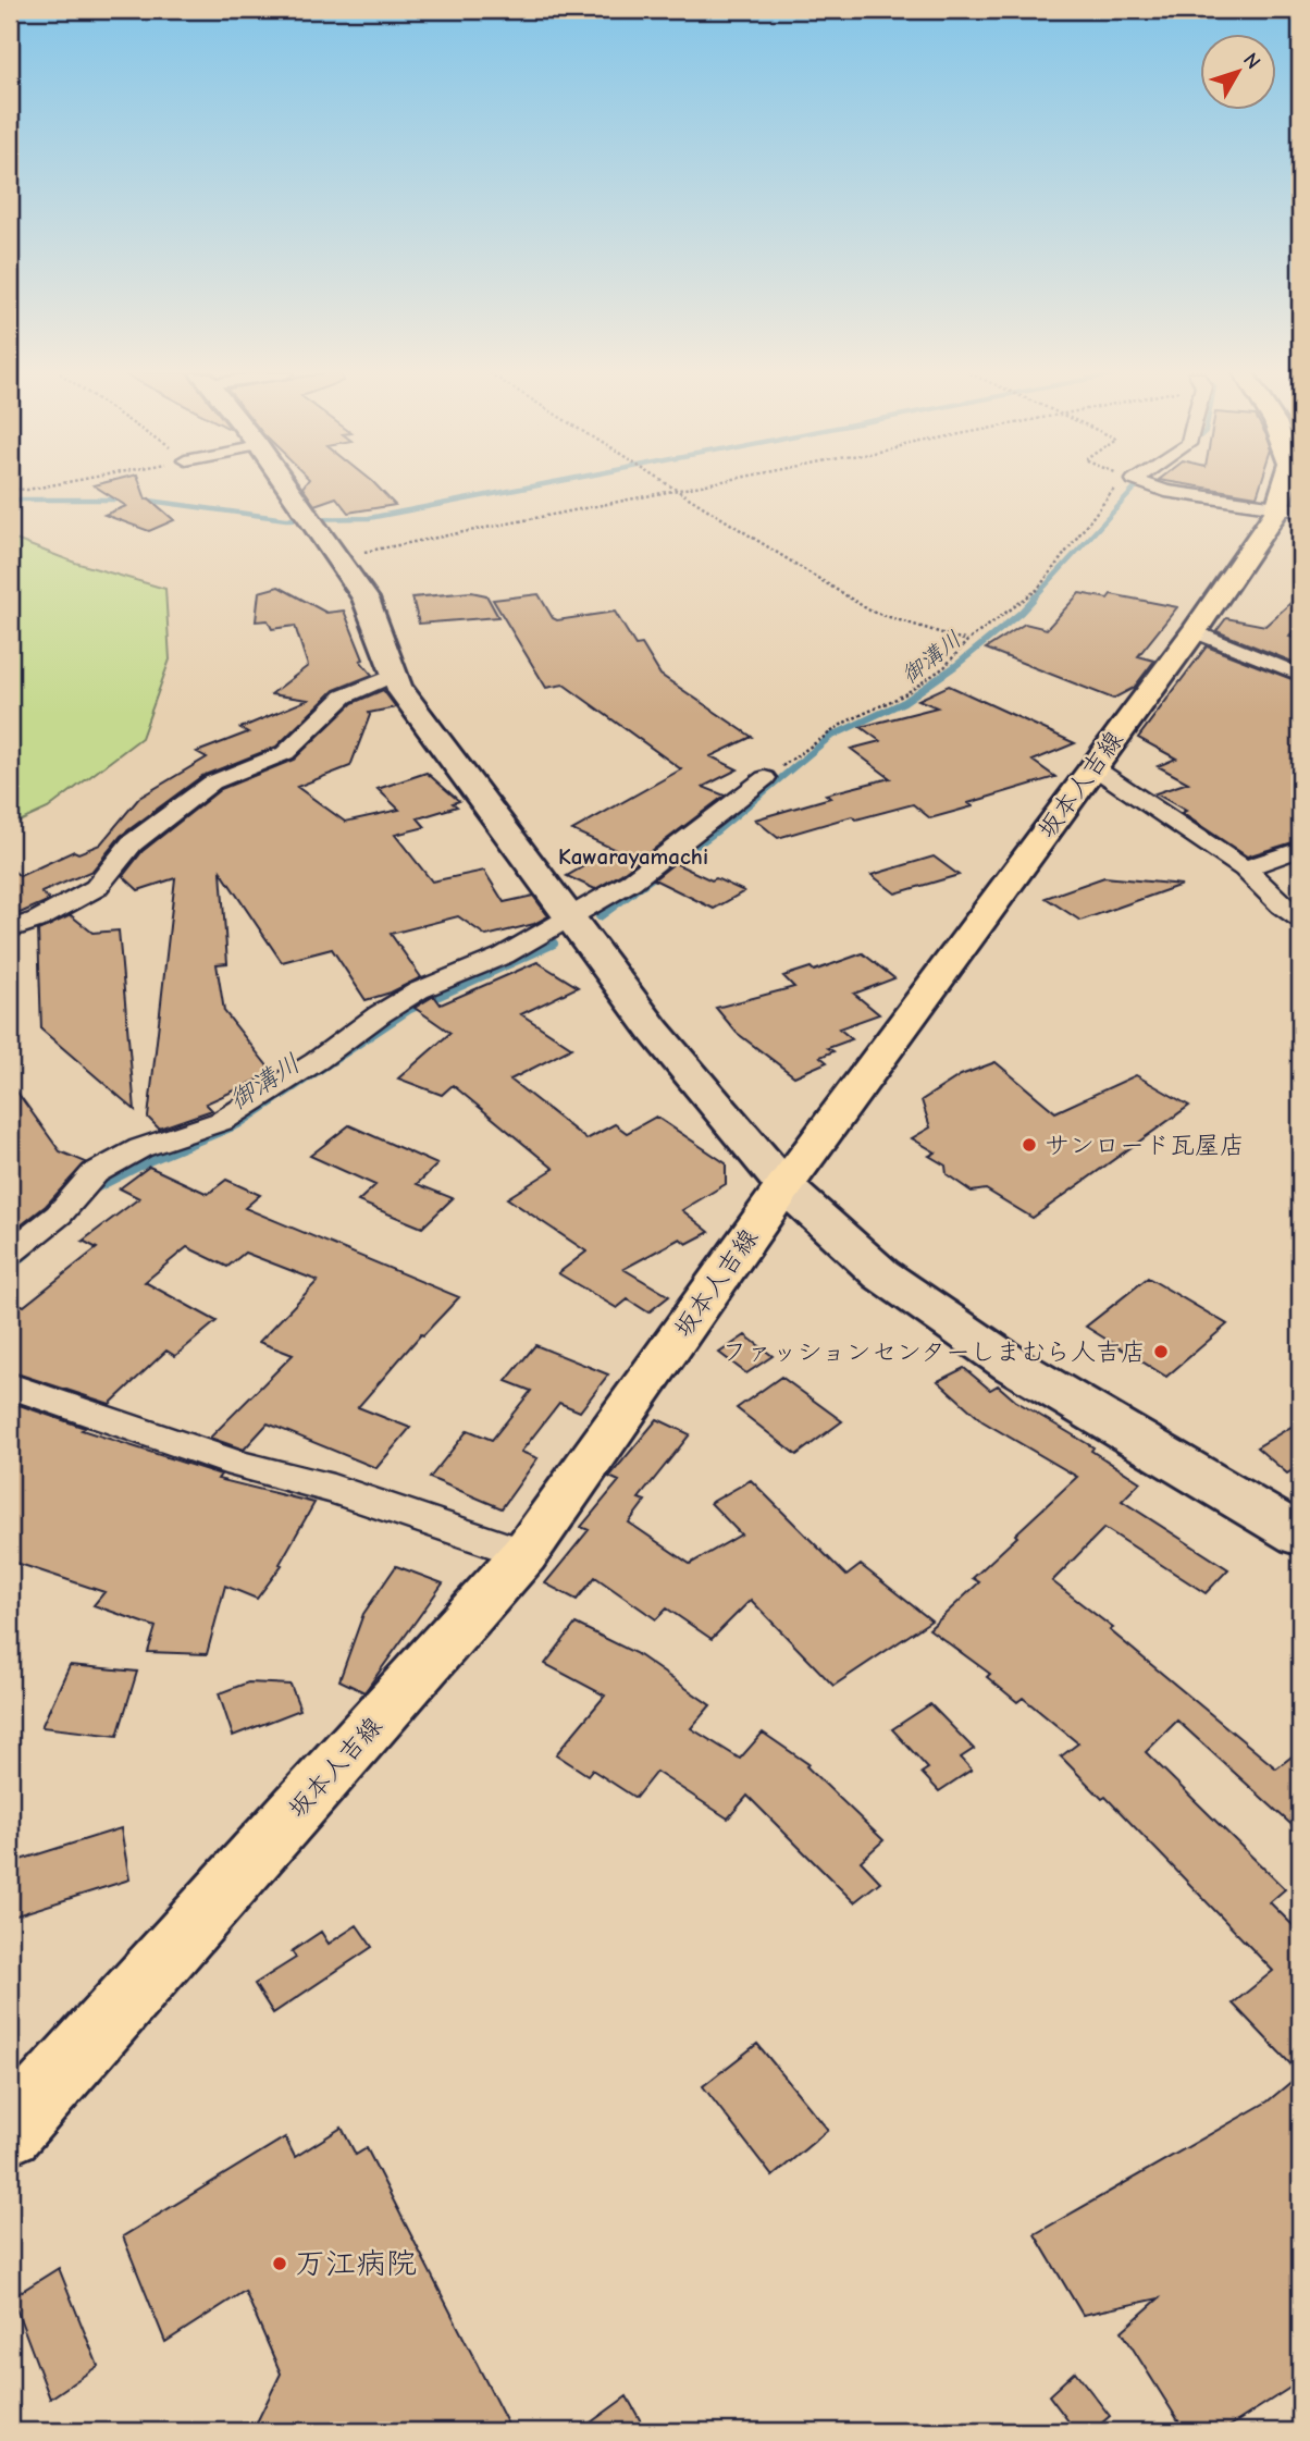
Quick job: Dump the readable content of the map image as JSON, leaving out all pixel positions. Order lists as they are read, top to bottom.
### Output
{
  "streets": {
    "main road": ["坂本人吉線"]
  },
  "districts": ["Kawarayamachi"],
  "water": ["御溝川"],
  "places": ["サンロード瓦屋店", "ファッションセンターしまむら人吉店", "万江病院"],
  "north": "top right"
}
